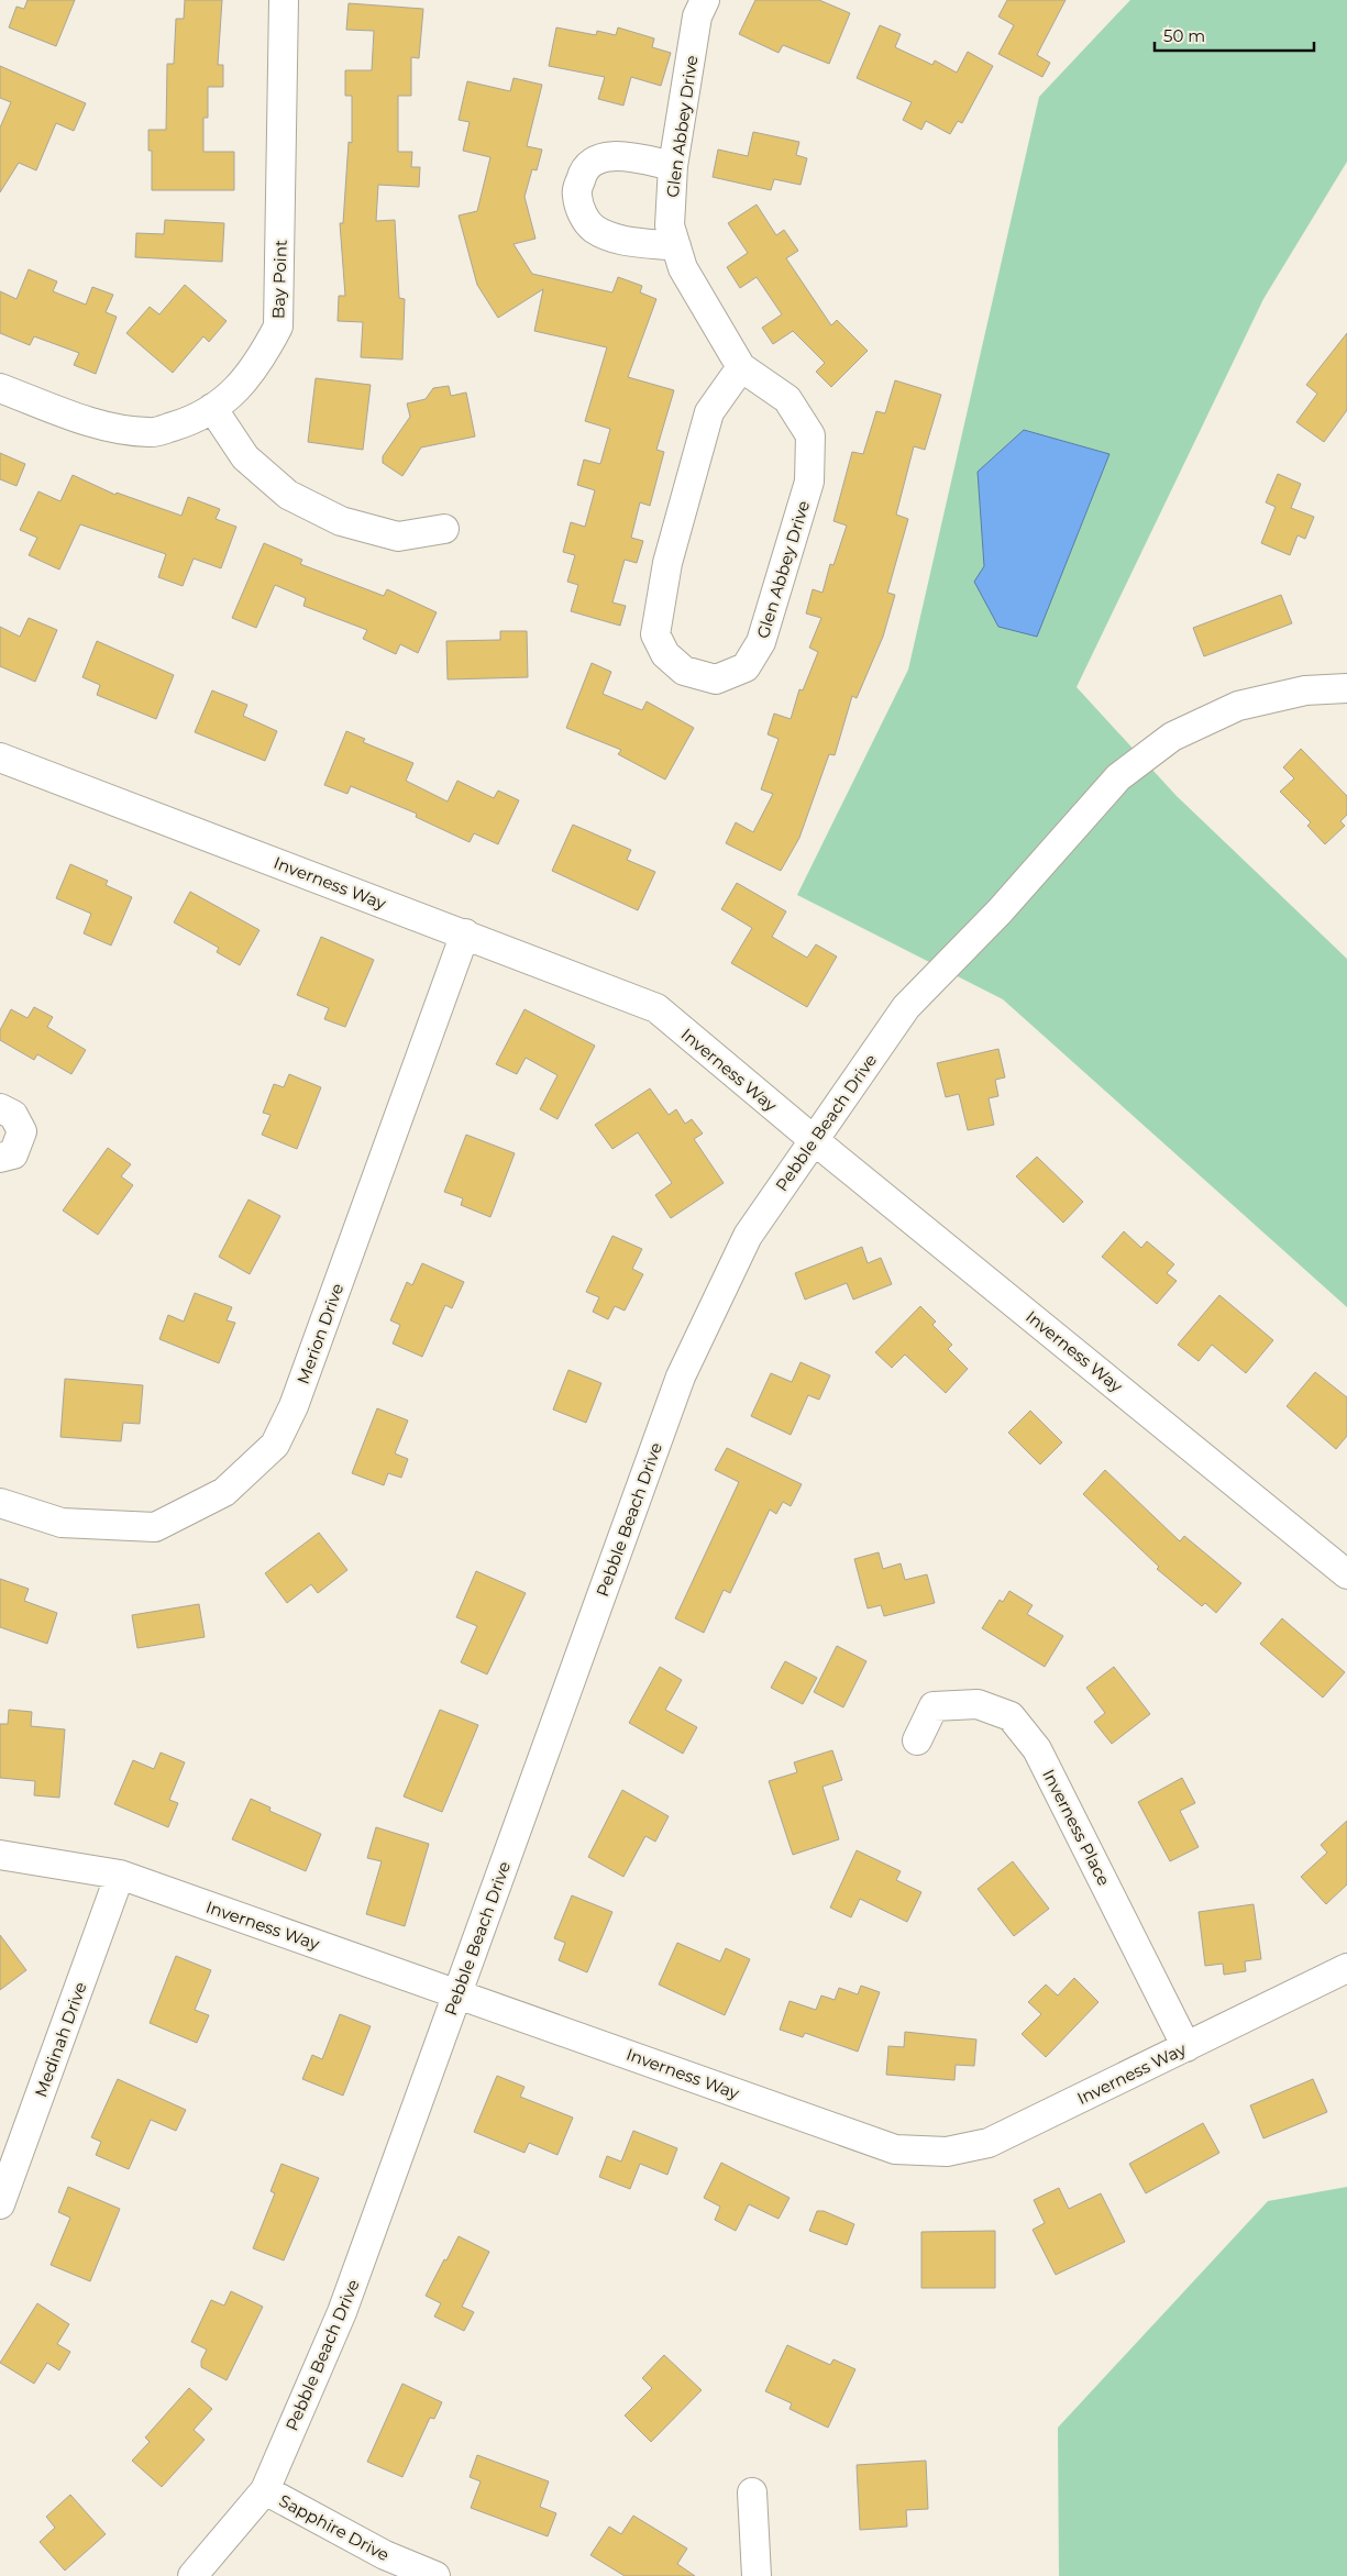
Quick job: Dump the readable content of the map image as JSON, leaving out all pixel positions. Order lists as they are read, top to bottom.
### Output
{
  "streets": {
    "street": [
      "Glen Abbey Drive",
      "Bay Point",
      "Inverness Way",
      "Pebble Beach Drive",
      "Merion Drive",
      "Inverness Place",
      "Medinah Drive",
      "Sapphire Drive"
    ]
  },
  "crossings": [
    ["Inverness Way", "Pebble Beach Drive"],
    ["Inverness Way", "Merion Drive"],
    ["Inverness Way", "Inverness Place"],
    ["Inverness Way", "Medinah Drive"],
    ["Pebble Beach Drive", "Sapphire Drive"]
  ],
  "scale_bar": "50 m"
}
